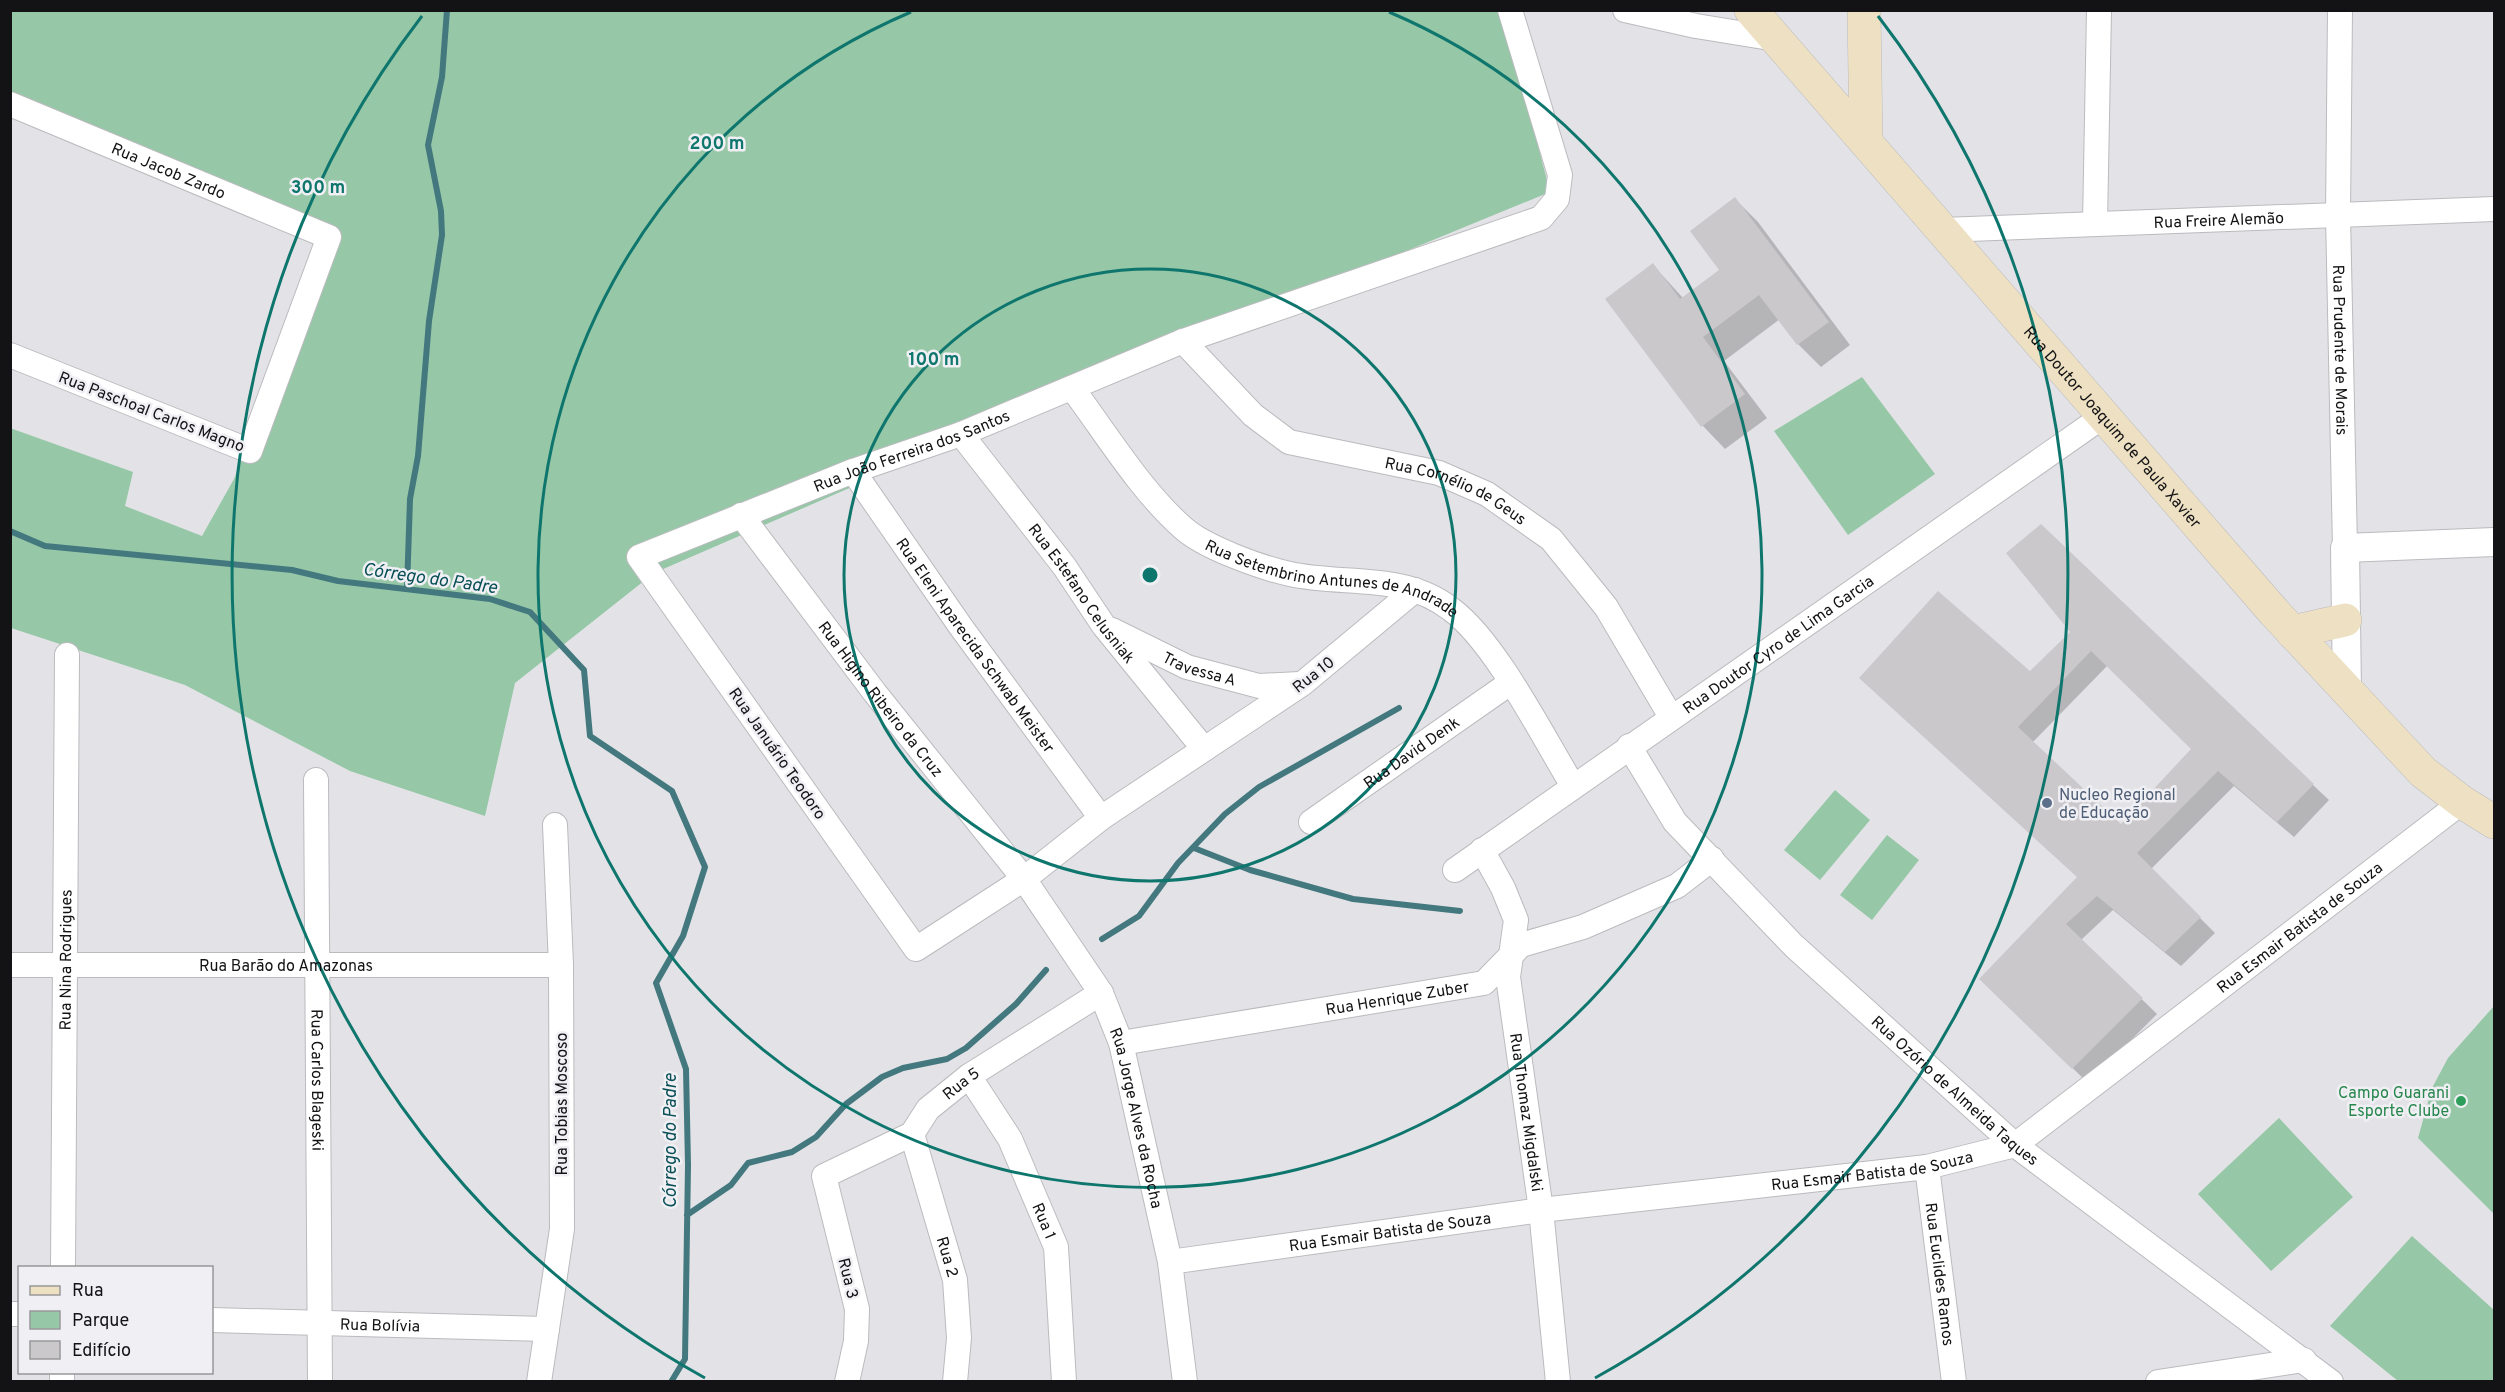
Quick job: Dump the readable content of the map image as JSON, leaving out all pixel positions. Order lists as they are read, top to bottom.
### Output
{
  "streets": {
    "main road": ["Rua Doutor Joaquim de Paula Xavier"],
    "street": [
      "Rua Jacob Zardo",
      "Rua Freire Alemão",
      "Rua Prudente de Morais",
      "Rua Paschoal Carlos Magno",
      "Rua João Ferreira dos Santos",
      "Rua Cornélio de Geus",
      "Rua Setembrino Antunes de Andrade",
      "Rua Estefano Celusniak",
      "Rua Doutor Cyro de Lima Garcia",
      "Rua Eleni Aparecida Schwab Meister",
      "Travessa A",
      "Rua 10",
      "Rua Higino Ribeiro da Cruz",
      "Rua Januário Teodoro",
      "Rua David Denk",
      "Rua Esmair Batista de Souza",
      "Rua Nina Rodrigues",
      "Rua Barão do Amazonas",
      "Rua Henrique Zuber",
      "Rua Carlos Blageski",
      "Rua 5",
      "Rua Ozório de Almeida Taques",
      "Rua Tobias Moscoso",
      "Rua Thomaz Migdalski",
      "Rua Jorge Alves da Rocha",
      "Rua 1",
      "Rua 2",
      "Rua Euclides Ramos",
      "Rua 3",
      "Rua Bolívia"
    ]
  },
  "crossings": [
    ["Rua Jacob Zardo", "Rua Paschoal Carlos Magno"],
    ["Rua Freire Alemão", "Rua Prudente de Morais"],
    ["Rua Freire Alemão", "Rua Doutor Joaquim de Paula Xavier"],
    ["Rua Prudente de Morais", "Rua Doutor Joaquim de Paula Xavier"],
    ["Rua Doutor Joaquim de Paula Xavier", "Rua Doutor Cyro de Lima Garcia"],
    ["Rua Doutor Joaquim de Paula Xavier", "Rua Esmair Batista de Souza"],
    ["Rua João Ferreira dos Santos", "Rua Cornélio de Geus"],
    ["Rua João Ferreira dos Santos", "Rua Setembrino Antunes de Andrade"],
    ["Rua João Ferreira dos Santos", "Rua Estefano Celusniak"],
    ["Rua João Ferreira dos Santos", "Rua Eleni Aparecida Schwab Meister"],
    ["Rua João Ferreira dos Santos", "Rua Higino Ribeiro da Cruz"],
    ["Rua João Ferreira dos Santos", "Rua Januário Teodoro"],
    ["Rua Cornélio de Geus", "Rua Doutor Cyro de Lima Garcia"],
    ["Rua Setembrino Antunes de Andrade", "Rua Doutor Cyro de Lima Garcia"],
    ["Rua Setembrino Antunes de Andrade", "Rua 10"],
    ["Rua Setembrino Antunes de Andrade", "Rua David Denk"],
    ["Rua Estefano Celusniak", "Travessa A"],
    ["Rua Estefano Celusniak", "Rua 10"],
    ["Rua Doutor Cyro de Lima Garcia", "Rua Ozório de Almeida Taques"],
    ["Rua Doutor Cyro de Lima Garcia", "Rua Thomaz Migdalski"],
    ["Rua Eleni Aparecida Schwab Meister", "Rua 10"],
    ["Travessa A", "Rua 10"],
    ["Rua 10", "Rua Higino Ribeiro da Cruz"],
    ["Rua 10", "Rua Januário Teodoro"],
    ["Rua 10", "Rua Jorge Alves da Rocha"],
    ["Rua Higino Ribeiro da Cruz", "Rua Jorge Alves da Rocha"],
    ["Rua Esmair Batista de Souza", "Rua Ozório de Almeida Taques"],
    ["Rua Esmair Batista de Souza", "Rua Thomaz Migdalski"],
    ["Rua Esmair Batista de Souza", "Rua Jorge Alves da Rocha"],
    ["Rua Esmair Batista de Souza", "Rua Euclides Ramos"],
    ["Rua Nina Rodrigues", "Rua Barão do Amazonas"],
    ["Rua Barão do Amazonas", "Rua Carlos Blageski"],
    ["Rua Barão do Amazonas", "Rua Tobias Moscoso"],
    ["Rua Henrique Zuber", "Rua Ozório de Almeida Taques"],
    ["Rua Henrique Zuber", "Rua Thomaz Migdalski"],
    ["Rua Henrique Zuber", "Rua Jorge Alves da Rocha"],
    ["Rua Carlos Blageski", "Rua Bolívia"],
    ["Rua 5", "Rua Jorge Alves da Rocha"],
    ["Rua 5", "Rua 1"],
    ["Rua 5", "Rua 2"],
    ["Rua 5", "Rua 3"],
    ["Rua Tobias Moscoso", "Rua Bolívia"],
    ["Rua 2", "Rua 3"]
  ],
  "water": ["Córrego do Padre"],
  "places": ["Nucleo Regional de Educação", "Campo Guarani Esporte Clube"],
  "legend": ["Rua", "Parque", "Edifício"],
  "rings": ["200 m", "300 m", "100 m"]
}
